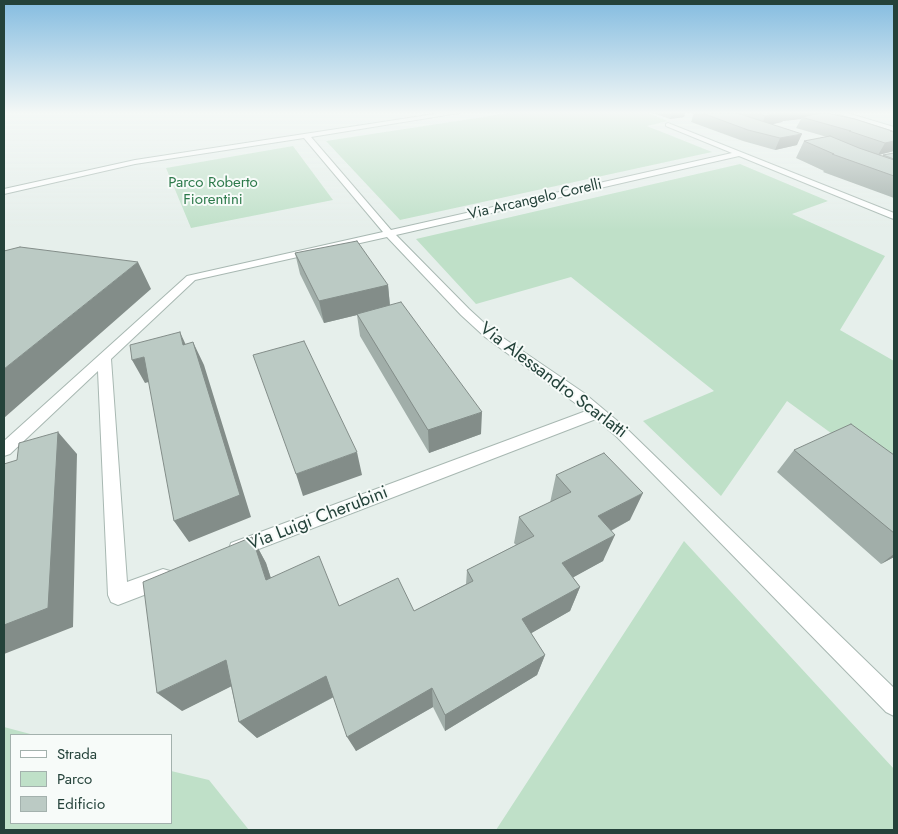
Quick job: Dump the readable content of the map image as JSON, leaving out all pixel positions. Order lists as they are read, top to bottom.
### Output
{
  "streets": {
    "street": ["Via Arcangelo Corelli", "Via Alessandro Scarlatti", "Via Luigi Cherubini"]
  },
  "crossings": [
    ["Via Arcangelo Corelli", "Via Alessandro Scarlatti"],
    ["Via Alessandro Scarlatti", "Via Luigi Cherubini"]
  ],
  "parks": ["Parco Roberto Fiorentini"],
  "legend": ["Strada", "Parco", "Edificio"]
}
